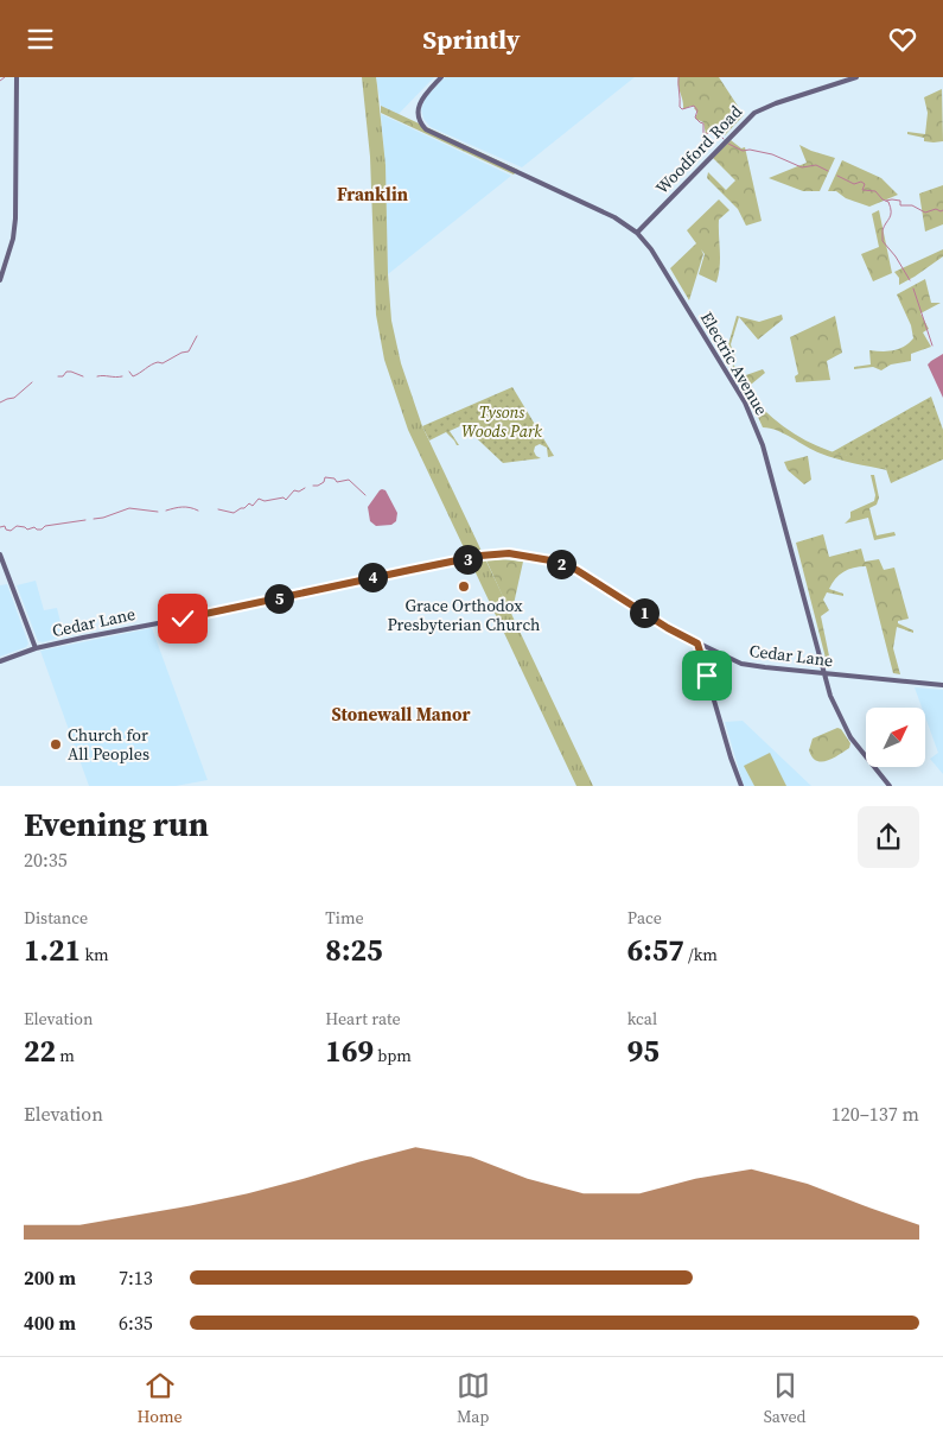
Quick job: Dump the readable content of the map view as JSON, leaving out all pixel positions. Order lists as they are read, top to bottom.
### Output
{
  "streets": {
    "main road": ["Woodford Road", "Electric Avenue", "Cedar Lane"]
  },
  "crossings": [
    ["Woodford Road", "Electric Avenue"],
    ["Electric Avenue", "Cedar Lane"]
  ],
  "districts": ["Franklin", "Stonewall Manor"],
  "parks": ["Tysons Woods Park"],
  "places": ["Grace Orthodox Presbyterian Church", "Church for All Peoples"],
  "north": "top right",
  "page": {
    "header": "Sprintly",
    "pins": [
      "3",
      "2",
      "4",
      "5",
      "1"
    ],
    "heading": ["Evening run", "20:35"],
    "stats": [
      ["Distance", "1.21 km"],
      ["Time", "8:25"],
      ["Pace", "6:57 /km"],
      ["Elevation", "22 m"],
      ["Heart rate", "169 bpm"],
      ["kcal", "95"]
    ],
    "chart": ["Elevation", "120–137 m"],
    "list": [
      {
        "name": "200 m",
        "note": "7:13"
      },
      {
        "name": "400 m",
        "note": "6:35"
      }
    ],
    "tabs": ["Home", "Map", "Saved"]
  }
}
